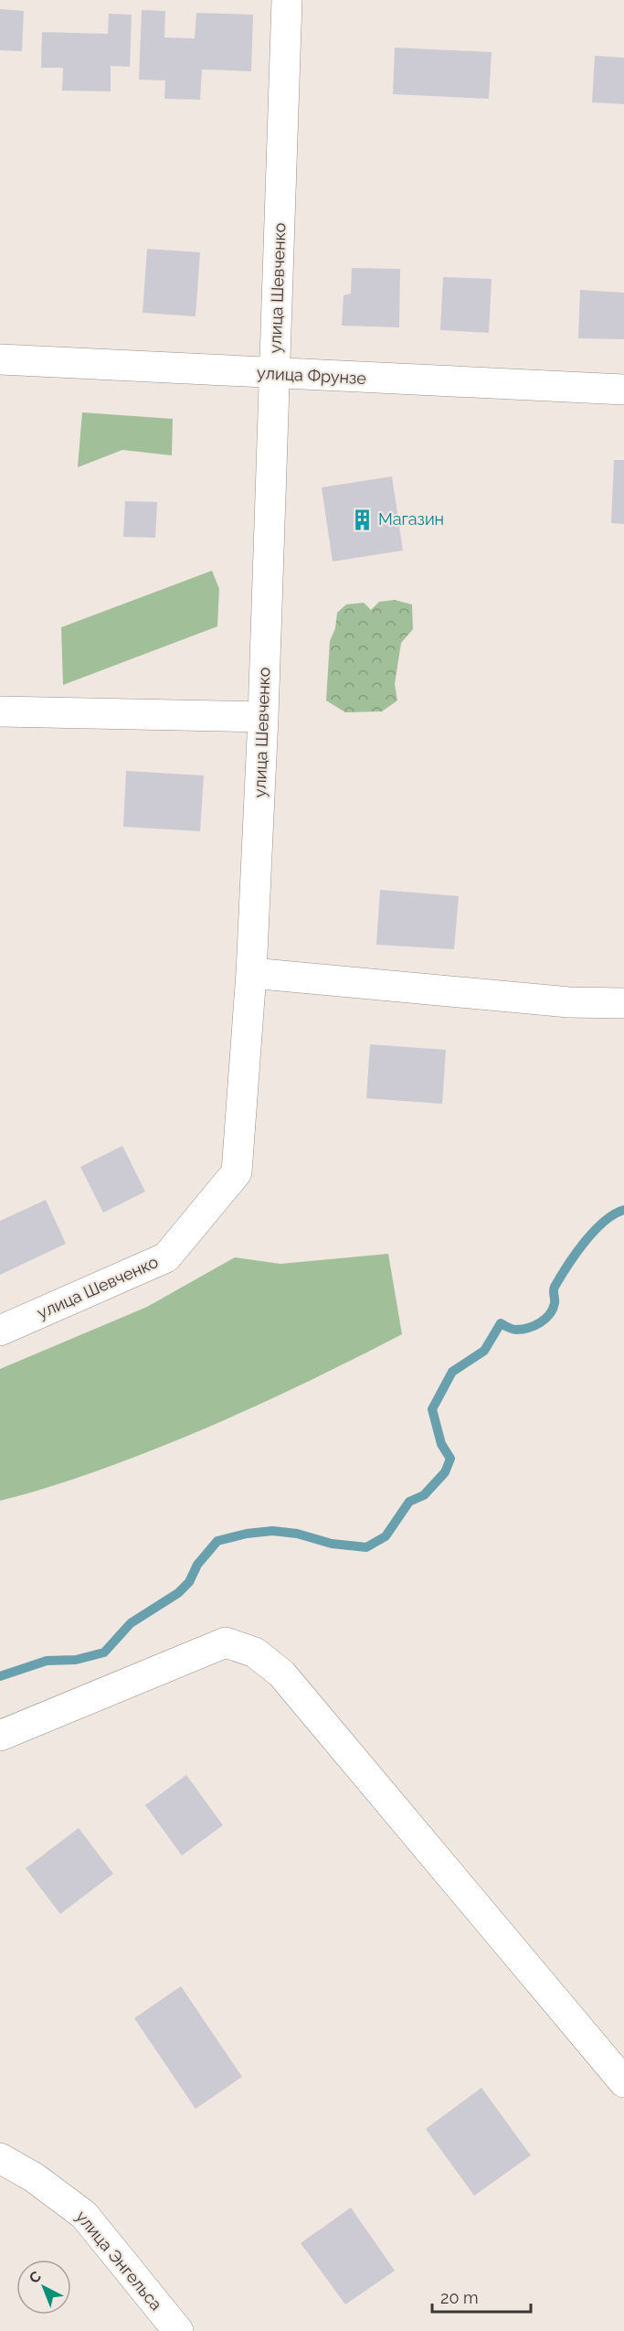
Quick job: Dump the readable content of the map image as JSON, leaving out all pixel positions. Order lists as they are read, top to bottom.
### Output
{
  "streets": {
    "street": ["улица Шевченко", "улица Фрунзе", "улица Энгельса"]
  },
  "crossings": [
    ["улица Шевченко", "улица Фрунзе"]
  ],
  "places": {
    "building": ["Магазин"]
  },
  "scale_bar": "20 m",
  "north": "top left"
}
